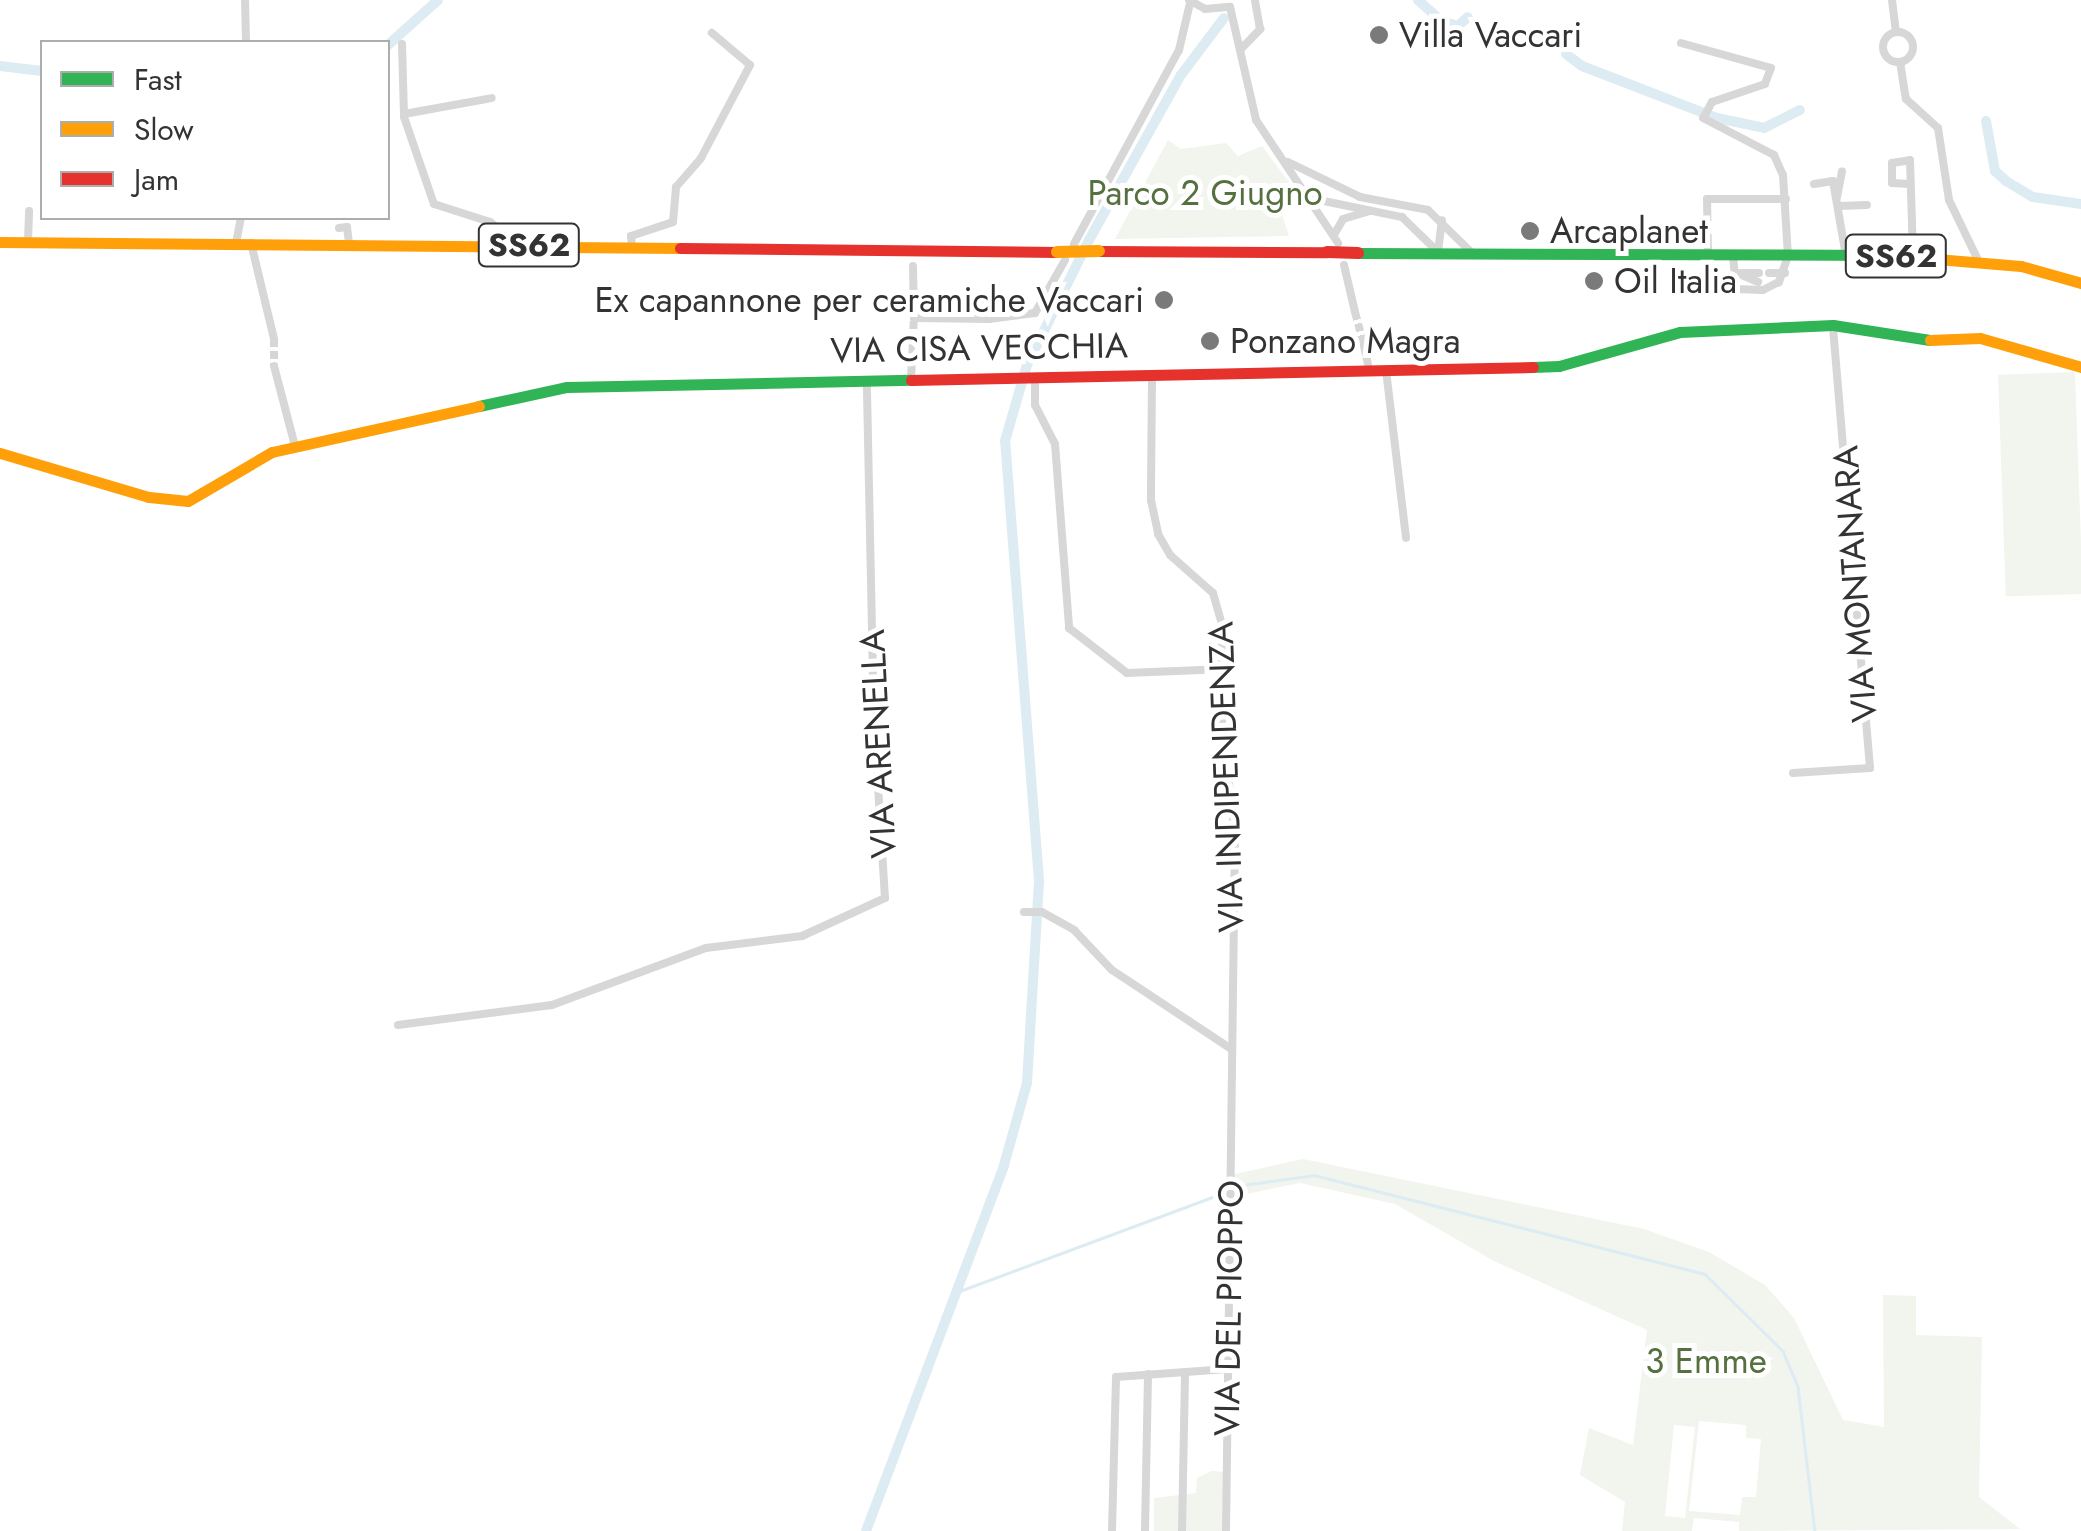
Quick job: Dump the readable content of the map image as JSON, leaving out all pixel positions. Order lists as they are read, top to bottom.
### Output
{
  "streets": {
    "street": [
      "SS62",
      "VIA CISA VECCHIA",
      "VIA MONTANARA",
      "VIA ARENELLA",
      "VIA INDIPENDENZA",
      "VIA DEL PIOPPO"
    ]
  },
  "crossings": [
    ["VIA CISA VECCHIA", "VIA MONTANARA"],
    ["VIA CISA VECCHIA", "VIA ARENELLA"],
    ["VIA CISA VECCHIA", "VIA INDIPENDENZA"],
    ["VIA INDIPENDENZA", "VIA DEL PIOPPO"]
  ],
  "parks": ["Parco 2 Giugno", "3 Emme"],
  "places": [
    "Villa Vaccari",
    "Arcaplanet",
    "Oil Italia",
    "Ex capannone per ceramiche Vaccari",
    "Ponzano Magra"
  ],
  "legend": ["Fast", "Slow", "Jam"]
}
